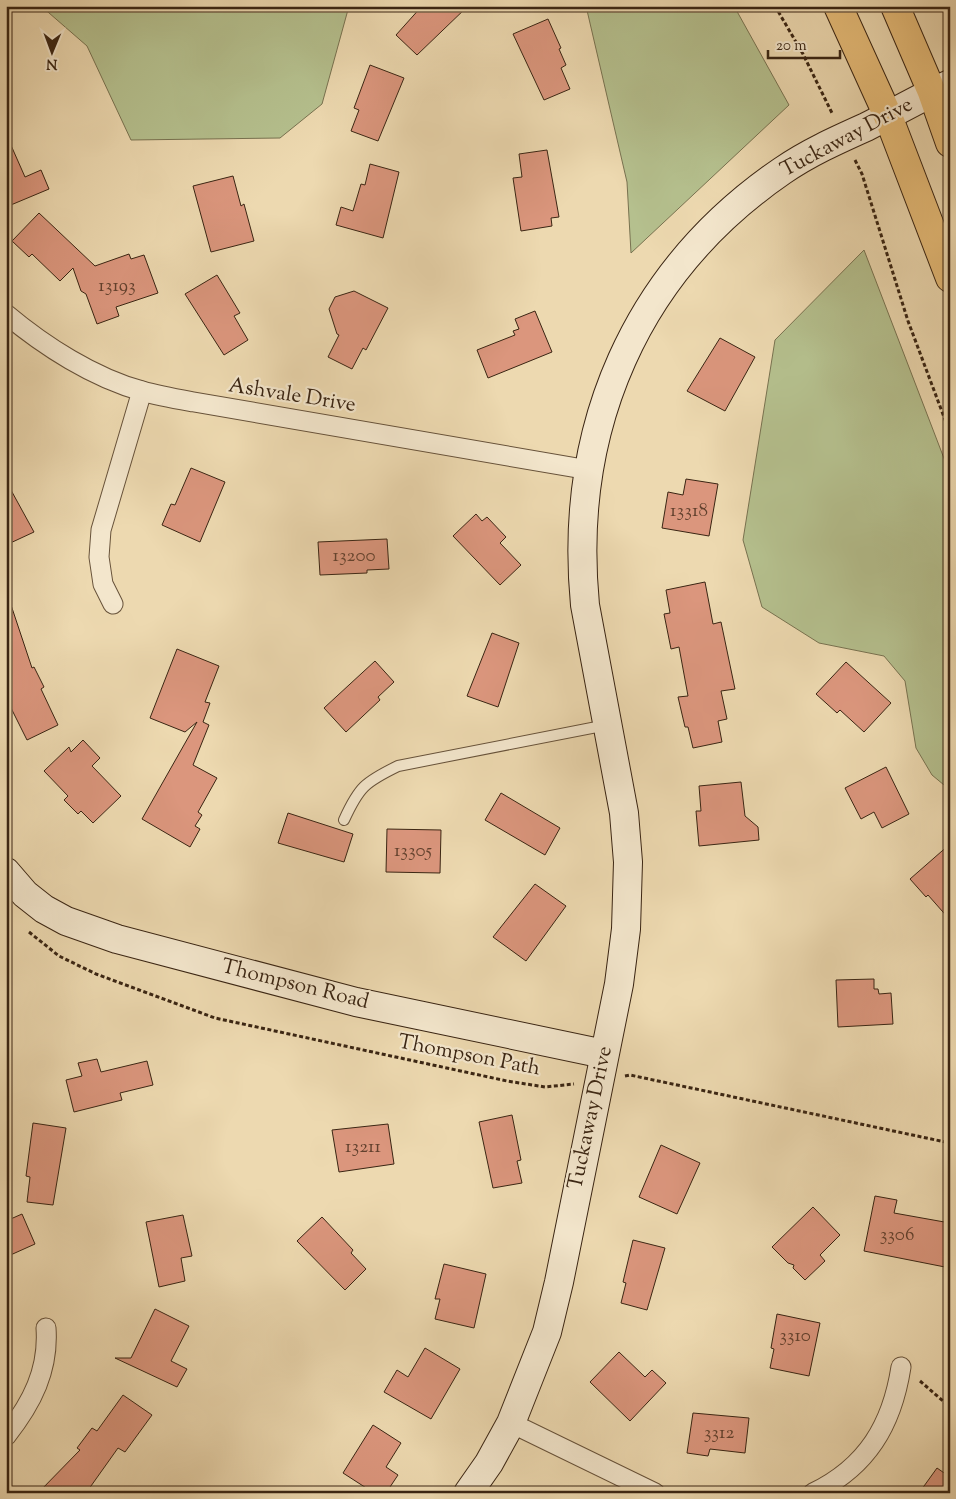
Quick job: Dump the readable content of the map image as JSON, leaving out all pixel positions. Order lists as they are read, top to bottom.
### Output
{
  "streets": {
    "street": ["Tuckaway Drive", "Ashvale Drive", "Thompson Road"],
    "path": ["Thompson Path"]
  },
  "crossings": [
    ["Tuckaway Drive", "Ashvale Drive"],
    ["Tuckaway Drive", "Thompson Road"],
    ["Tuckaway Drive", "Thompson Path"]
  ],
  "house_numbers": [
    "13193",
    "13318",
    "13200",
    "13305",
    "13211",
    "3306",
    "3310",
    "3312"
  ],
  "scale_bar": "20 m",
  "north": "bottom"
}
